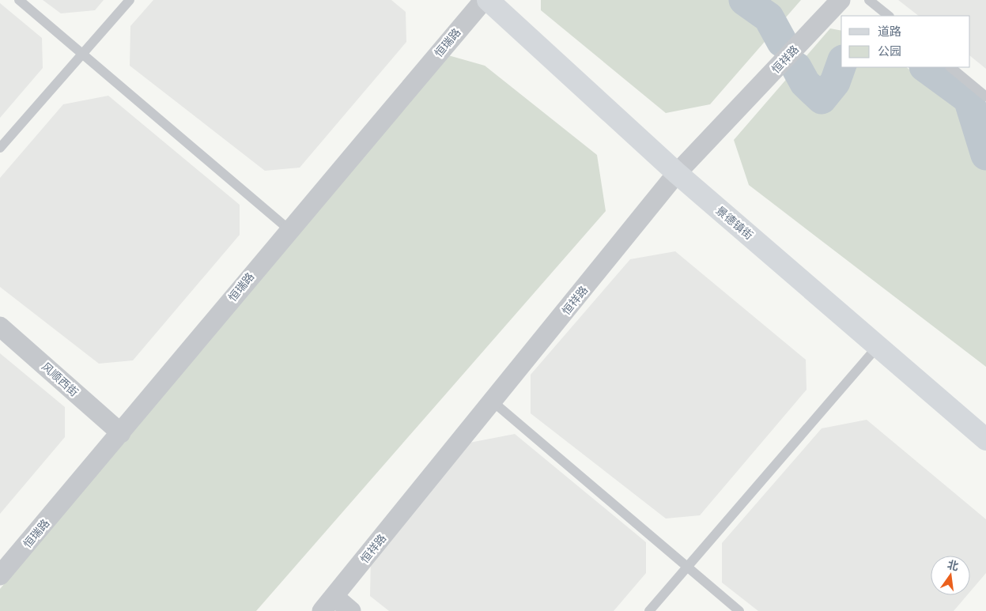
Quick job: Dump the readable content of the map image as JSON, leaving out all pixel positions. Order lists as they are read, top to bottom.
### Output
{
  "streets": {
    "street": [
      "恒瑞路",
      "恒祥路",
      "景德镇街",
      "风顺西街"
    ]
  },
  "crossings": [
    ["恒瑞路", "风顺西街"],
    ["恒祥路", "景德镇街"]
  ],
  "legend": ["道路", "公园"],
  "north": "top"
}
